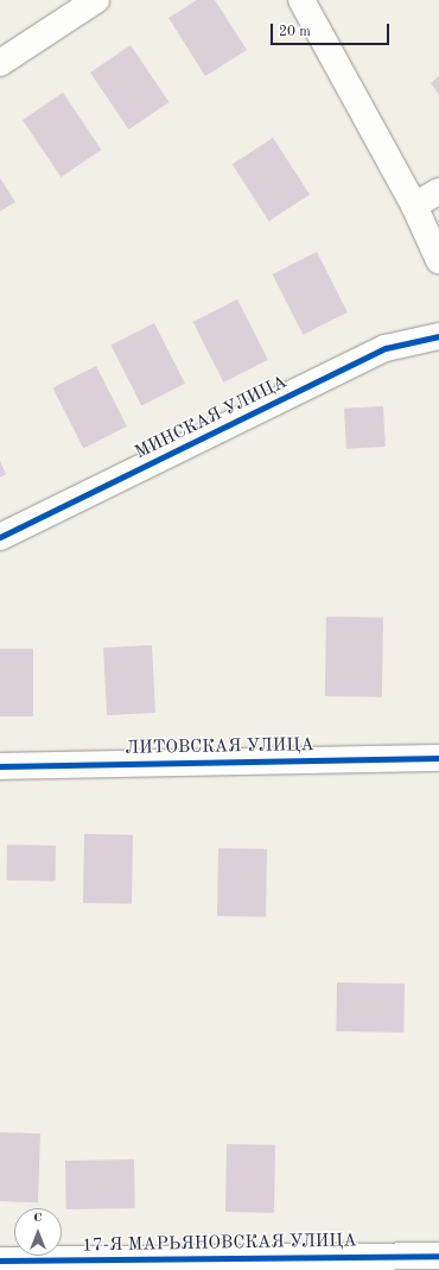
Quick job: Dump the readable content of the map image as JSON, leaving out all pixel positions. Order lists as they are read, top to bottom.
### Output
{
  "streets": {
    "street": ["МИНСКАЯ УЛИЦА", "ЛИТОВСКАЯ УЛИЦА", "17-Я МАРЬЯНОВСКАЯ УЛИЦА"]
  },
  "scale_bar": "20 m",
  "north": "top"
}
